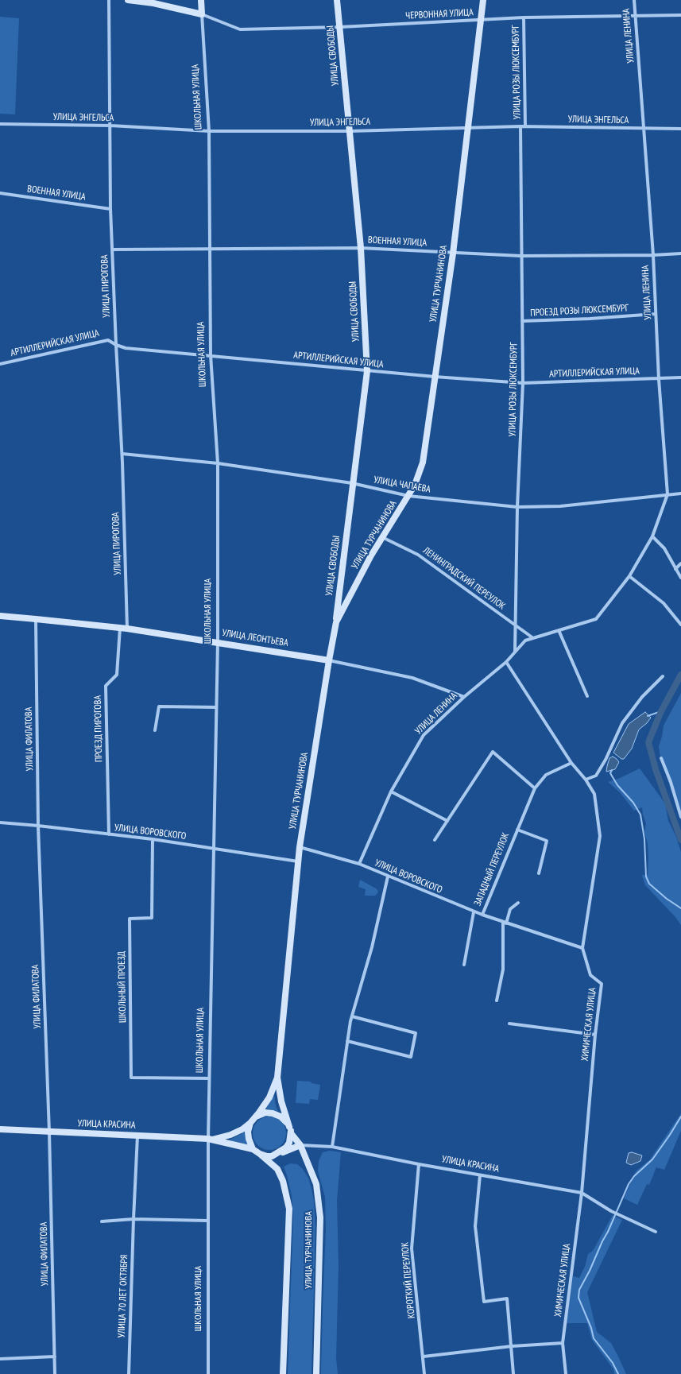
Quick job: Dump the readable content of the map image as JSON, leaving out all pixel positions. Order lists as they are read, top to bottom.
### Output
{
  "streets": {
    "street": [
      "ЧЕРВОННАЯ УЛИЦА",
      "УЛИЦА ЛЕНИНА",
      "УЛИЦА СВОБОДЫ",
      "УЛИЦА РОЗЫ ЛЮКСЕМБУРГ",
      "ШКОЛЬНАЯ УЛИЦА",
      "УЛИЦА ЭНГЕЛЬСА",
      "ВОЕННАЯ УЛИЦА",
      "УЛИЦА ТУРЧАНИНОВА",
      "УЛИЦА ПИРОГОВА",
      "ПРОЕЗД РОЗЫ ЛЮКСЕМБУРГ",
      "АРТИЛЛЕРИЙСКАЯ УЛИЦА",
      "УЛИЦА ЧАПАЕВА",
      "ЛЕНИНГРАДСКИЙ ПЕРЕУЛОК",
      "УЛИЦА ЛЕОНТЬЕВА",
      "ПРОЕЗД ПИРОГОВА",
      "УЛИЦА ФИЛАТОВА",
      "УЛИЦА ВОРОВСКОГО",
      "ЗАПАДНЫЙ ПЕРЕУЛОК",
      "ШКОЛЬНЫЙ ПРОЕЗД",
      "ХИМИЧЕСКАЯ УЛИЦА",
      "УЛИЦА КРАСИНА",
      "КОРОТКИЙ ПЕРЕУЛОК",
      "УЛИЦА 70 ЛЕТ ОКТЯБРЯ"
    ]
  },
  "crossings": [
    ["ЧЕРВОННАЯ УЛИЦА", "УЛИЦА ЛЕНИНА"],
    ["ЧЕРВОННАЯ УЛИЦА", "УЛИЦА СВОБОДЫ"],
    ["ЧЕРВОННАЯ УЛИЦА", "УЛИЦА РОЗЫ ЛЮКСЕМБУРГ"],
    ["ЧЕРВОННАЯ УЛИЦА", "ШКОЛЬНАЯ УЛИЦА"],
    ["ЧЕРВОННАЯ УЛИЦА", "УЛИЦА ТУРЧАНИНОВА"],
    ["УЛИЦА ЛЕНИНА", "УЛИЦА РОЗЫ ЛЮКСЕМБУРГ"],
    ["УЛИЦА ЛЕНИНА", "УЛИЦА ЭНГЕЛЬСА"],
    ["УЛИЦА ЛЕНИНА", "ВОЕННАЯ УЛИЦА"],
    ["УЛИЦА ЛЕНИНА", "ПРОЕЗД РОЗЫ ЛЮКСЕМБУРГ"],
    ["УЛИЦА ЛЕНИНА", "АРТИЛЛЕРИЙСКАЯ УЛИЦА"],
    ["УЛИЦА ЛЕНИНА", "УЛИЦА ЧАПАЕВА"],
    ["УЛИЦА ЛЕНИНА", "ЛЕНИНГРАДСКИЙ ПЕРЕУЛОК"],
    ["УЛИЦА ЛЕНИНА", "УЛИЦА ЛЕОНТЬЕВА"],
    ["УЛИЦА ЛЕНИНА", "УЛИЦА ВОРОВСКОГО"],
    ["УЛИЦА СВОБОДЫ", "УЛИЦА ЭНГЕЛЬСА"],
    ["УЛИЦА СВОБОДЫ", "ВОЕННАЯ УЛИЦА"],
    ["УЛИЦА СВОБОДЫ", "УЛИЦА ТУРЧАНИНОВА"],
    ["УЛИЦА СВОБОДЫ", "АРТИЛЛЕРИЙСКАЯ УЛИЦА"],
    ["УЛИЦА СВОБОДЫ", "УЛИЦА ЧАПАЕВА"],
    ["УЛИЦА РОЗЫ ЛЮКСЕМБУРГ", "УЛИЦА ЭНГЕЛЬСА"],
    ["УЛИЦА РОЗЫ ЛЮКСЕМБУРГ", "ВОЕННАЯ УЛИЦА"],
    ["УЛИЦА РОЗЫ ЛЮКСЕМБУРГ", "ПРОЕЗД РОЗЫ ЛЮКСЕМБУРГ"],
    ["УЛИЦА РОЗЫ ЛЮКСЕМБУРГ", "АРТИЛЛЕРИЙСКАЯ УЛИЦА"],
    ["УЛИЦА РОЗЫ ЛЮКСЕМБУРГ", "УЛИЦА ЧАПАЕВА"],
    ["УЛИЦА РОЗЫ ЛЮКСЕМБУРГ", "ЛЕНИНГРАДСКИЙ ПЕРЕУЛОК"],
    ["ШКОЛЬНАЯ УЛИЦА", "УЛИЦА ЭНГЕЛЬСА"],
    ["ШКОЛЬНАЯ УЛИЦА", "ВОЕННАЯ УЛИЦА"],
    ["ШКОЛЬНАЯ УЛИЦА", "АРТИЛЛЕРИЙСКАЯ УЛИЦА"],
    ["ШКОЛЬНАЯ УЛИЦА", "УЛИЦА ЧАПАЕВА"],
    ["ШКОЛЬНАЯ УЛИЦА", "УЛИЦА ЛЕОНТЬЕВА"],
    ["ШКОЛЬНАЯ УЛИЦА", "УЛИЦА ВОРОВСКОГО"],
    ["ШКОЛЬНАЯ УЛИЦА", "ШКОЛЬНЫЙ ПРОЕЗД"],
    ["ШКОЛЬНАЯ УЛИЦА", "УЛИЦА КРАСИНА"],
    ["УЛИЦА ЭНГЕЛЬСА", "УЛИЦА ТУРЧАНИНОВА"],
    ["УЛИЦА ЭНГЕЛЬСА", "УЛИЦА ПИРОГОВА"],
    ["ВОЕННАЯ УЛИЦА", "УЛИЦА ТУРЧАНИНОВА"],
    ["ВОЕННАЯ УЛИЦА", "УЛИЦА ПИРОГОВА"],
    ["УЛИЦА ТУРЧАНИНОВА", "АРТИЛЛЕРИЙСКАЯ УЛИЦА"],
    ["УЛИЦА ТУРЧАНИНОВА", "УЛИЦА ЧАПАЕВА"],
    ["УЛИЦА ТУРЧАНИНОВА", "ЛЕНИНГРАДСКИЙ ПЕРЕУЛОК"],
    ["УЛИЦА ТУРЧАНИНОВА", "УЛИЦА ЛЕОНТЬЕВА"],
    ["УЛИЦА ТУРЧАНИНОВА", "УЛИЦА ВОРОВСКОГО"],
    ["УЛИЦА ТУРЧАНИНОВА", "УЛИЦА КРАСИНА"],
    ["УЛИЦА ПИРОГОВА", "АРТИЛЛЕРИЙСКАЯ УЛИЦА"],
    ["УЛИЦА ПИРОГОВА", "УЛИЦА ЧАПАЕВА"],
    ["УЛИЦА ПИРОГОВА", "УЛИЦА ЛЕОНТЬЕВА"],
    ["УЛИЦА ЛЕОНТЬЕВА", "ПРОЕЗД ПИРОГОВА"],
    ["УЛИЦА ЛЕОНТЬЕВА", "УЛИЦА ФИЛАТОВА"],
    ["ПРОЕЗД ПИРОГОВА", "УЛИЦА ВОРОВСКОГО"],
    ["УЛИЦА ФИЛАТОВА", "УЛИЦА ВОРОВСКОГО"],
    ["УЛИЦА ФИЛАТОВА", "УЛИЦА КРАСИНА"],
    ["УЛИЦА ВОРОВСКОГО", "ЗАПАДНЫЙ ПЕРЕУЛОК"],
    ["УЛИЦА ВОРОВСКОГО", "ШКОЛЬНЫЙ ПРОЕЗД"],
    ["УЛИЦА ВОРОВСКОГО", "ХИМИЧЕСКАЯ УЛИЦА"],
    ["ХИМИЧЕСКАЯ УЛИЦА", "УЛИЦА КРАСИНА"],
    ["УЛИЦА КРАСИНА", "КОРОТКИЙ ПЕРЕУЛОК"],
    ["УЛИЦА КРАСИНА", "УЛИЦА 70 ЛЕТ ОКТЯБРЯ"]
  ]
}
